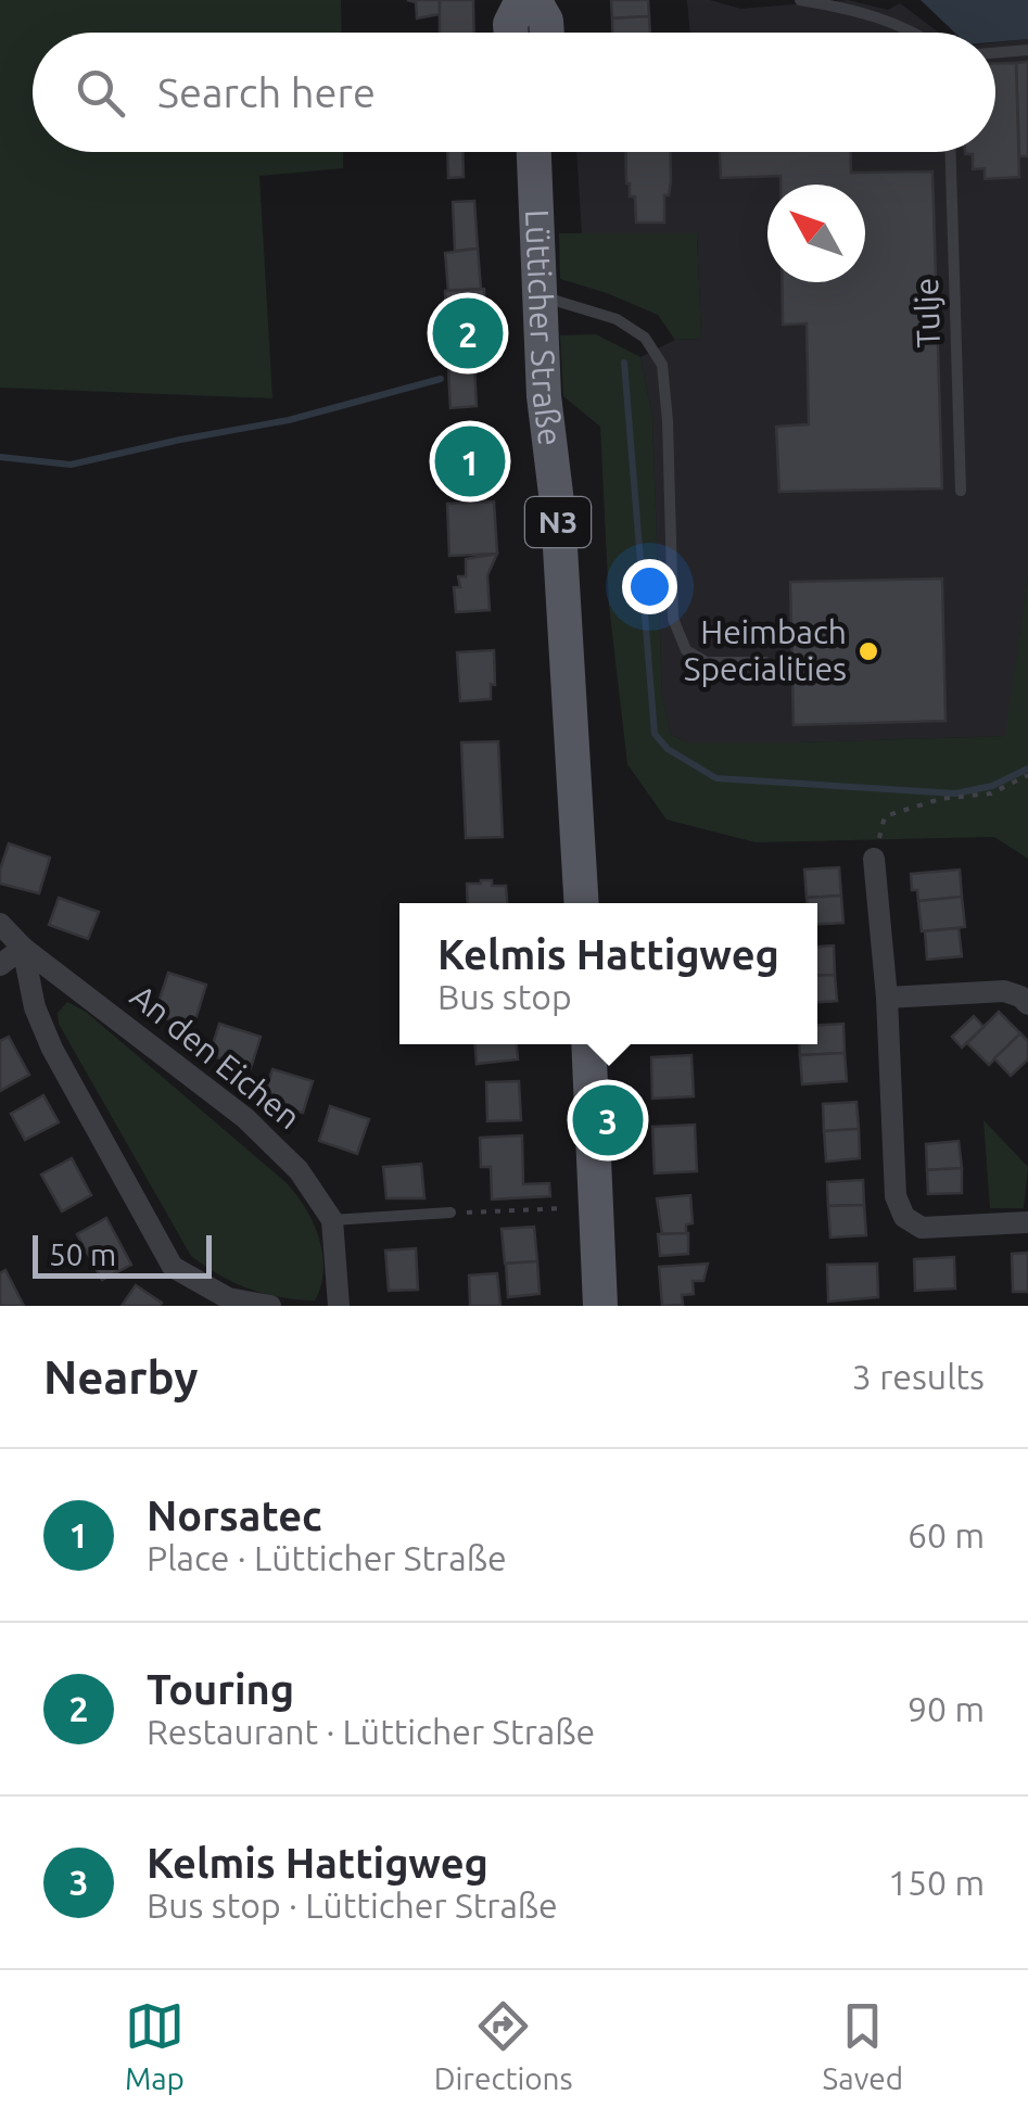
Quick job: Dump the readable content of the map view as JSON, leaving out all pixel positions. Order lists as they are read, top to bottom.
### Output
{
  "streets": {
    "main road": ["Lütticher Straße", "N3"],
    "street": ["An den Eichen"],
    "lane": ["Tulje"]
  },
  "places": ["Heimbach Specialities"],
  "scale_bar": "50 m",
  "north": "top left",
  "page": {
    "search": "Search here",
    "pins": ["2", "1", "3"],
    "popup": ["Kelmis Hattigweg", "Bus stop"],
    "scale": "50 m",
    "heading": ["Nearby", "3 results"],
    "list": [
      {
        "mark": "1",
        "name": "Norsatec",
        "note": "Place · Lütticher Straße",
        "value": "60 m"
      },
      {
        "mark": "2",
        "name": "Touring",
        "note": "Restaurant · Lütticher Straße",
        "value": "90 m"
      },
      {
        "mark": "3",
        "name": "Kelmis Hattigweg",
        "note": "Bus stop · Lütticher Straße",
        "value": "150 m"
      }
    ],
    "nav": ["Map", "Directions", "Saved"]
  }
}
